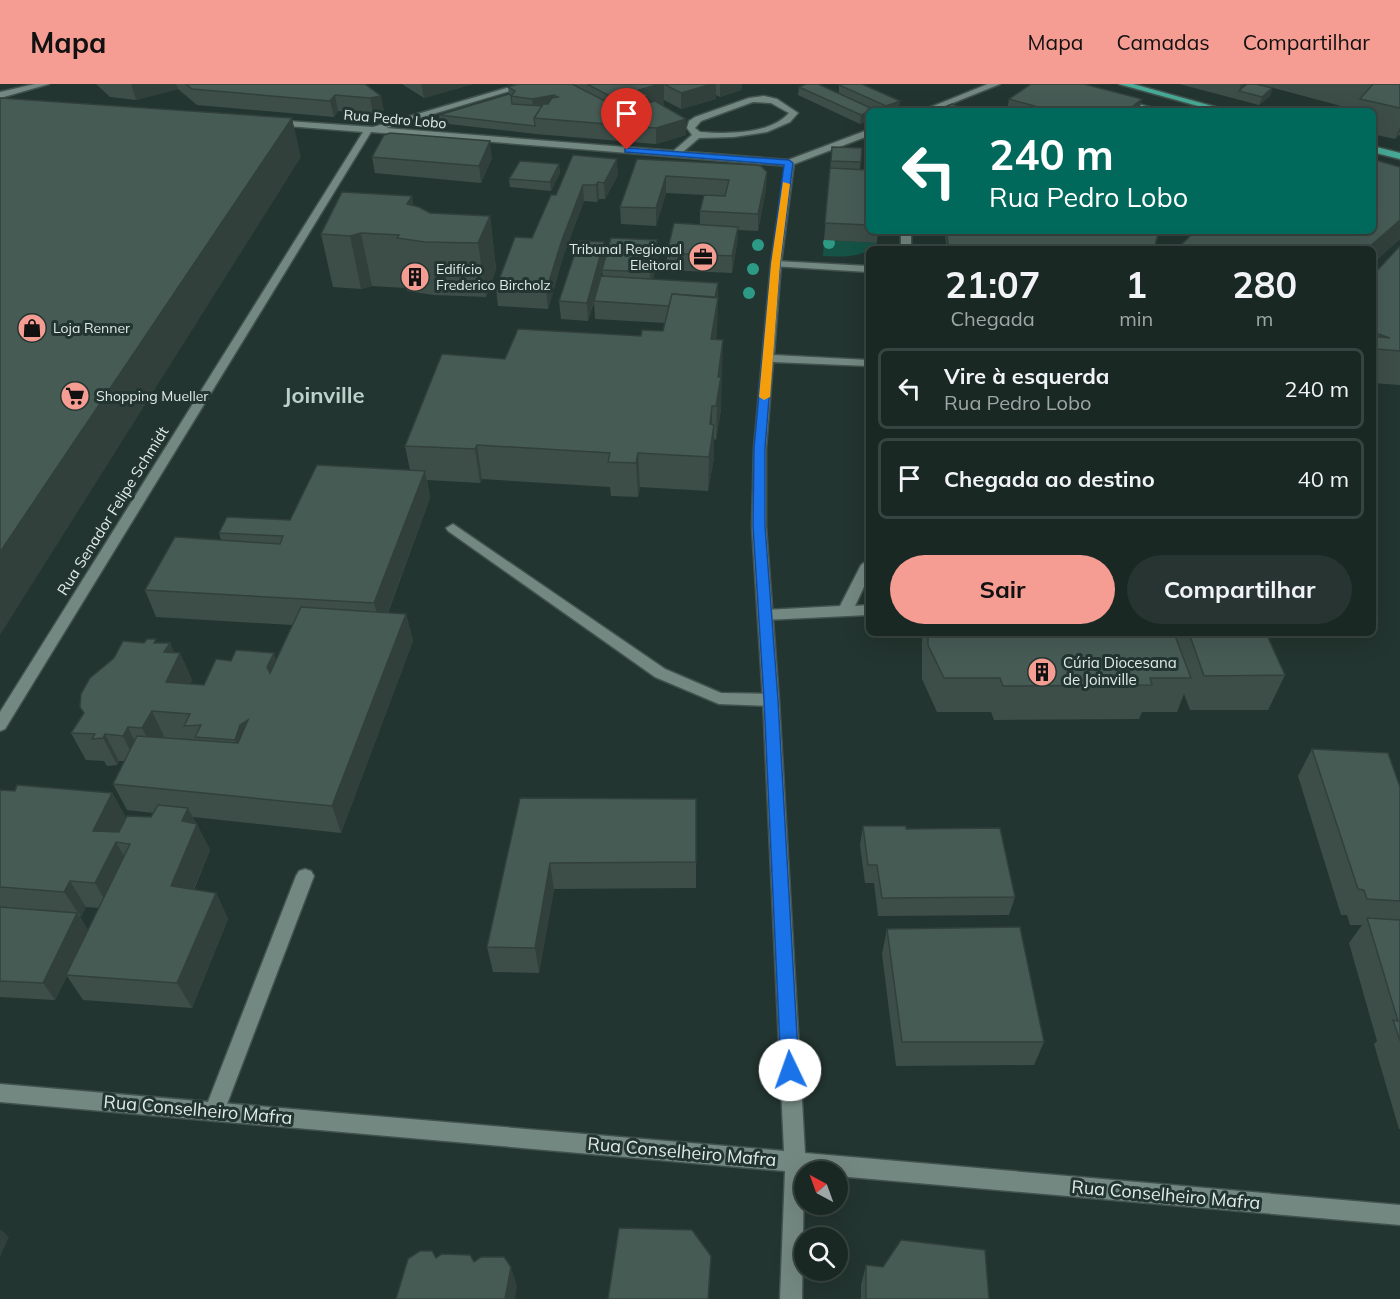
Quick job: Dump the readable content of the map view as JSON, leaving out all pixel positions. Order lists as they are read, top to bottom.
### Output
{
  "streets": {
    "street": ["Rua Pedro Lobo", "Rua Senador Felipe Schmidt", "Rua Conselheiro Mafra"]
  },
  "crossings": [
    ["Rua Pedro Lobo", "Rua Senador Felipe Schmidt"]
  ],
  "districts": ["Joinville"],
  "places": {
    "office": ["Tribunal Regional Eleitoral"],
    "building": ["Edifício Frederico Bircholz", "Cúria Diocesana de Joinville"],
    "shop": ["Loja Renner"],
    "supermarket": ["Shopping Mueller"]
  },
  "north": "top left",
  "page": {
    "header": "Mapa",
    "nav": ["Mapa", "Camadas", "Compartilhar"],
    "turn": ["240 m", "Rua Pedro Lobo"],
    "eta": [
      "21:07",
      "Chegada",
      "1",
      "min",
      "280",
      "m"
    ],
    "list": [
      {
        "name": "Vire à esquerda",
        "note": "Rua Pedro Lobo",
        "value": "240 m"
      },
      {
        "name": "Chegada ao destino",
        "value": "40 m"
      }
    ],
    "buttons": ["Sair", "Compartilhar"]
  }
}
